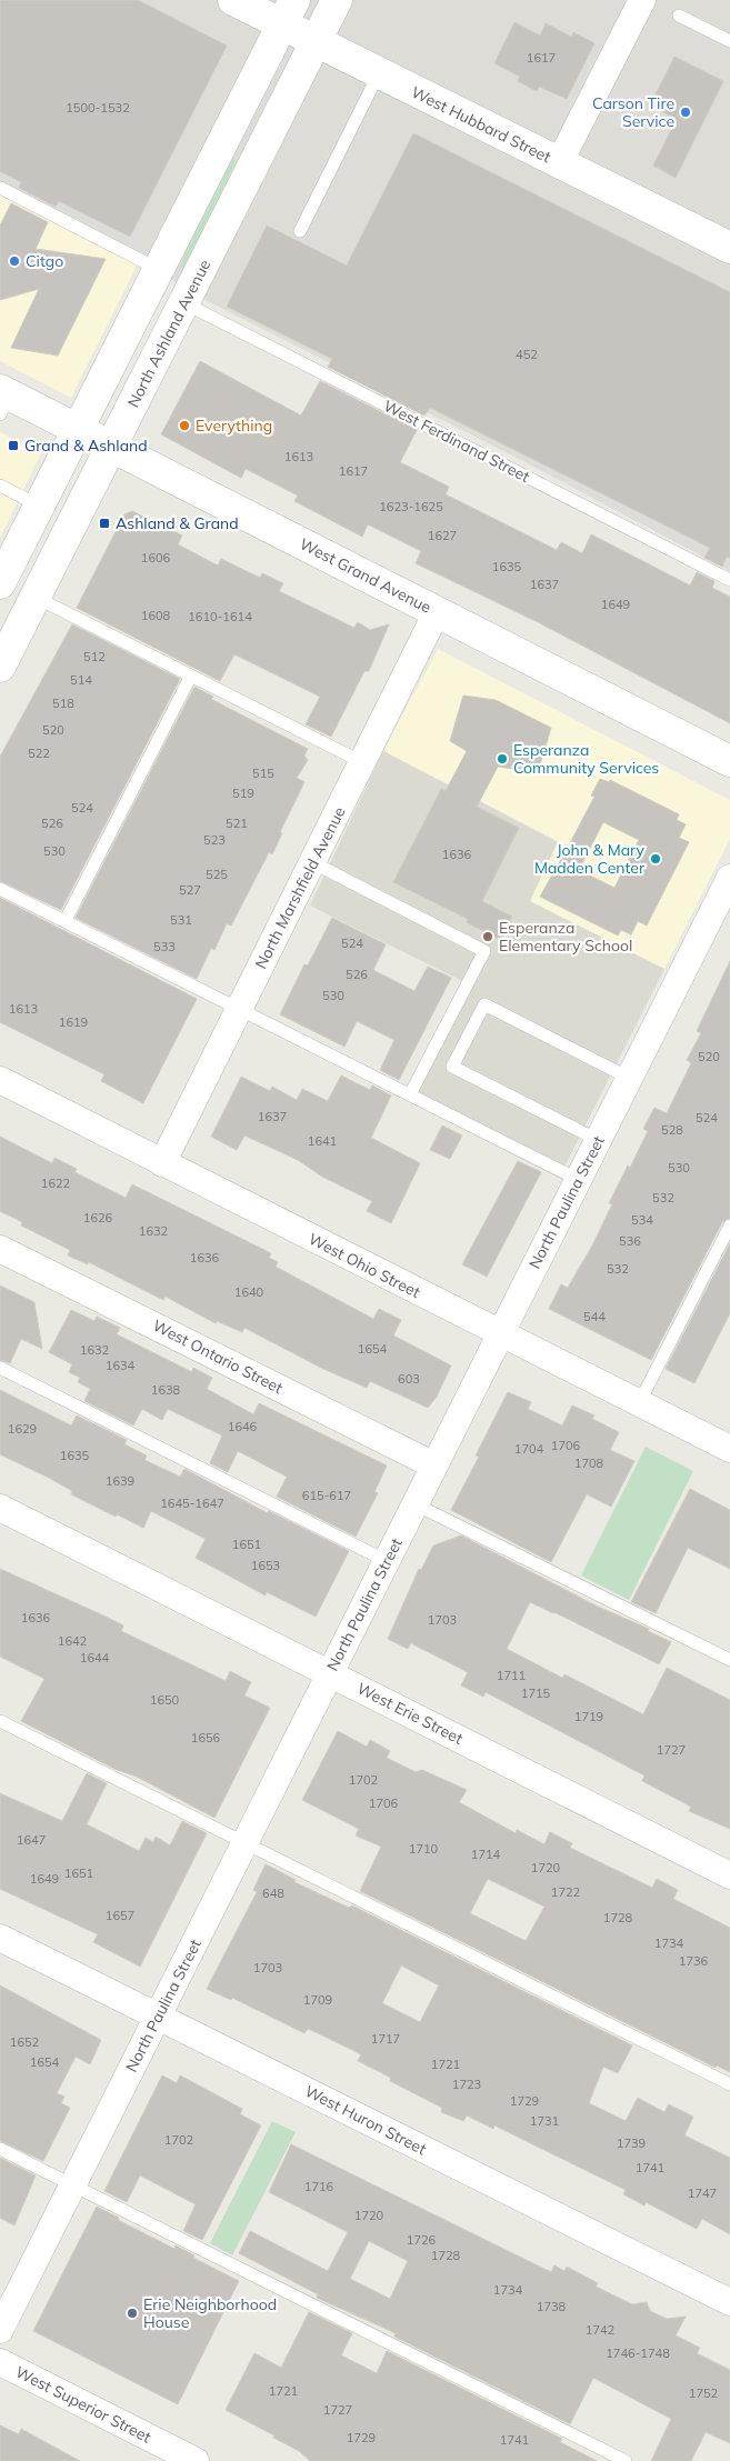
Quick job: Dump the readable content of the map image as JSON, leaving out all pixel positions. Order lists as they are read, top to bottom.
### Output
{
  "streets": {
    "main road": ["West Hubbard Street", "North Ashland Avenue", "West Grand Avenue"],
    "street": [
      "North Marshfield Avenue",
      "North Paulina Street",
      "West Ohio Street",
      "West Ontario Street",
      "West Erie Street",
      "West Huron Street",
      "West Superior Street"
    ],
    "lane": ["West Ferdinand Street"]
  },
  "crossings": [
    ["West Hubbard Street", "North Ashland Avenue"],
    ["North Ashland Avenue", "West Ferdinand Street"],
    ["North Ashland Avenue", "West Grand Avenue"],
    ["West Grand Avenue", "North Marshfield Avenue"],
    ["North Marshfield Avenue", "West Ohio Street"],
    ["North Paulina Street", "West Ohio Street"],
    ["North Paulina Street", "West Ontario Street"],
    ["North Paulina Street", "West Erie Street"],
    ["North Paulina Street", "West Huron Street"]
  ],
  "places": {
    "other": [
      "Carson Tire Service",
      "Citgo",
      "Everything",
      "Esperanza Community Services",
      "John & Mary Madden Center",
      "Esperanza Elementary School",
      "Erie Neighborhood House"
    ],
    "transit": ["Grand & Ashland", "Ashland & Grand"]
  },
  "house_numbers": [
    "1617",
    "1500-1532",
    "452",
    "1613",
    "1617",
    "1623-1625",
    "1627",
    "1606",
    "1635",
    "1637",
    "1649",
    "1608",
    "1610-1614",
    "512",
    "514",
    "518",
    "520",
    "522",
    "515",
    "519",
    "524",
    "526",
    "521",
    "523",
    "530",
    "1636",
    "525",
    "527",
    "531",
    "524",
    "533",
    "526",
    "530",
    "1613",
    "1619",
    "520",
    "1637",
    "524",
    "528",
    "1641",
    "530",
    "1622",
    "532",
    "1626",
    "534",
    "1632",
    "536",
    "1636",
    "532",
    "1640",
    "544",
    "1654",
    "1632",
    "1634",
    "603",
    "1638",
    "1646",
    "1629",
    "1706",
    "1704",
    "1635",
    "1708",
    "1639",
    "615-617",
    "1645-1647",
    "1651",
    "1653",
    "1636",
    "1703",
    "1642",
    "1644",
    "1711",
    "1715",
    "1650",
    "1719",
    "1656",
    "1727",
    "1702",
    "1706",
    "1647",
    "1710",
    "1714",
    "1720",
    "1651",
    "1649",
    "1722",
    "648",
    "1657",
    "1728",
    "1734",
    "1736",
    "1703",
    "1709",
    "1717",
    "1652",
    "1654",
    "1721",
    "1723",
    "1729",
    "1731",
    "1702",
    "1739",
    "1741",
    "1716",
    "1747",
    "1720",
    "1726",
    "1728",
    "1734",
    "1738",
    "1742",
    "1746-1748",
    "1721",
    "1752",
    "1727",
    "1729",
    "1741"
  ]
}
